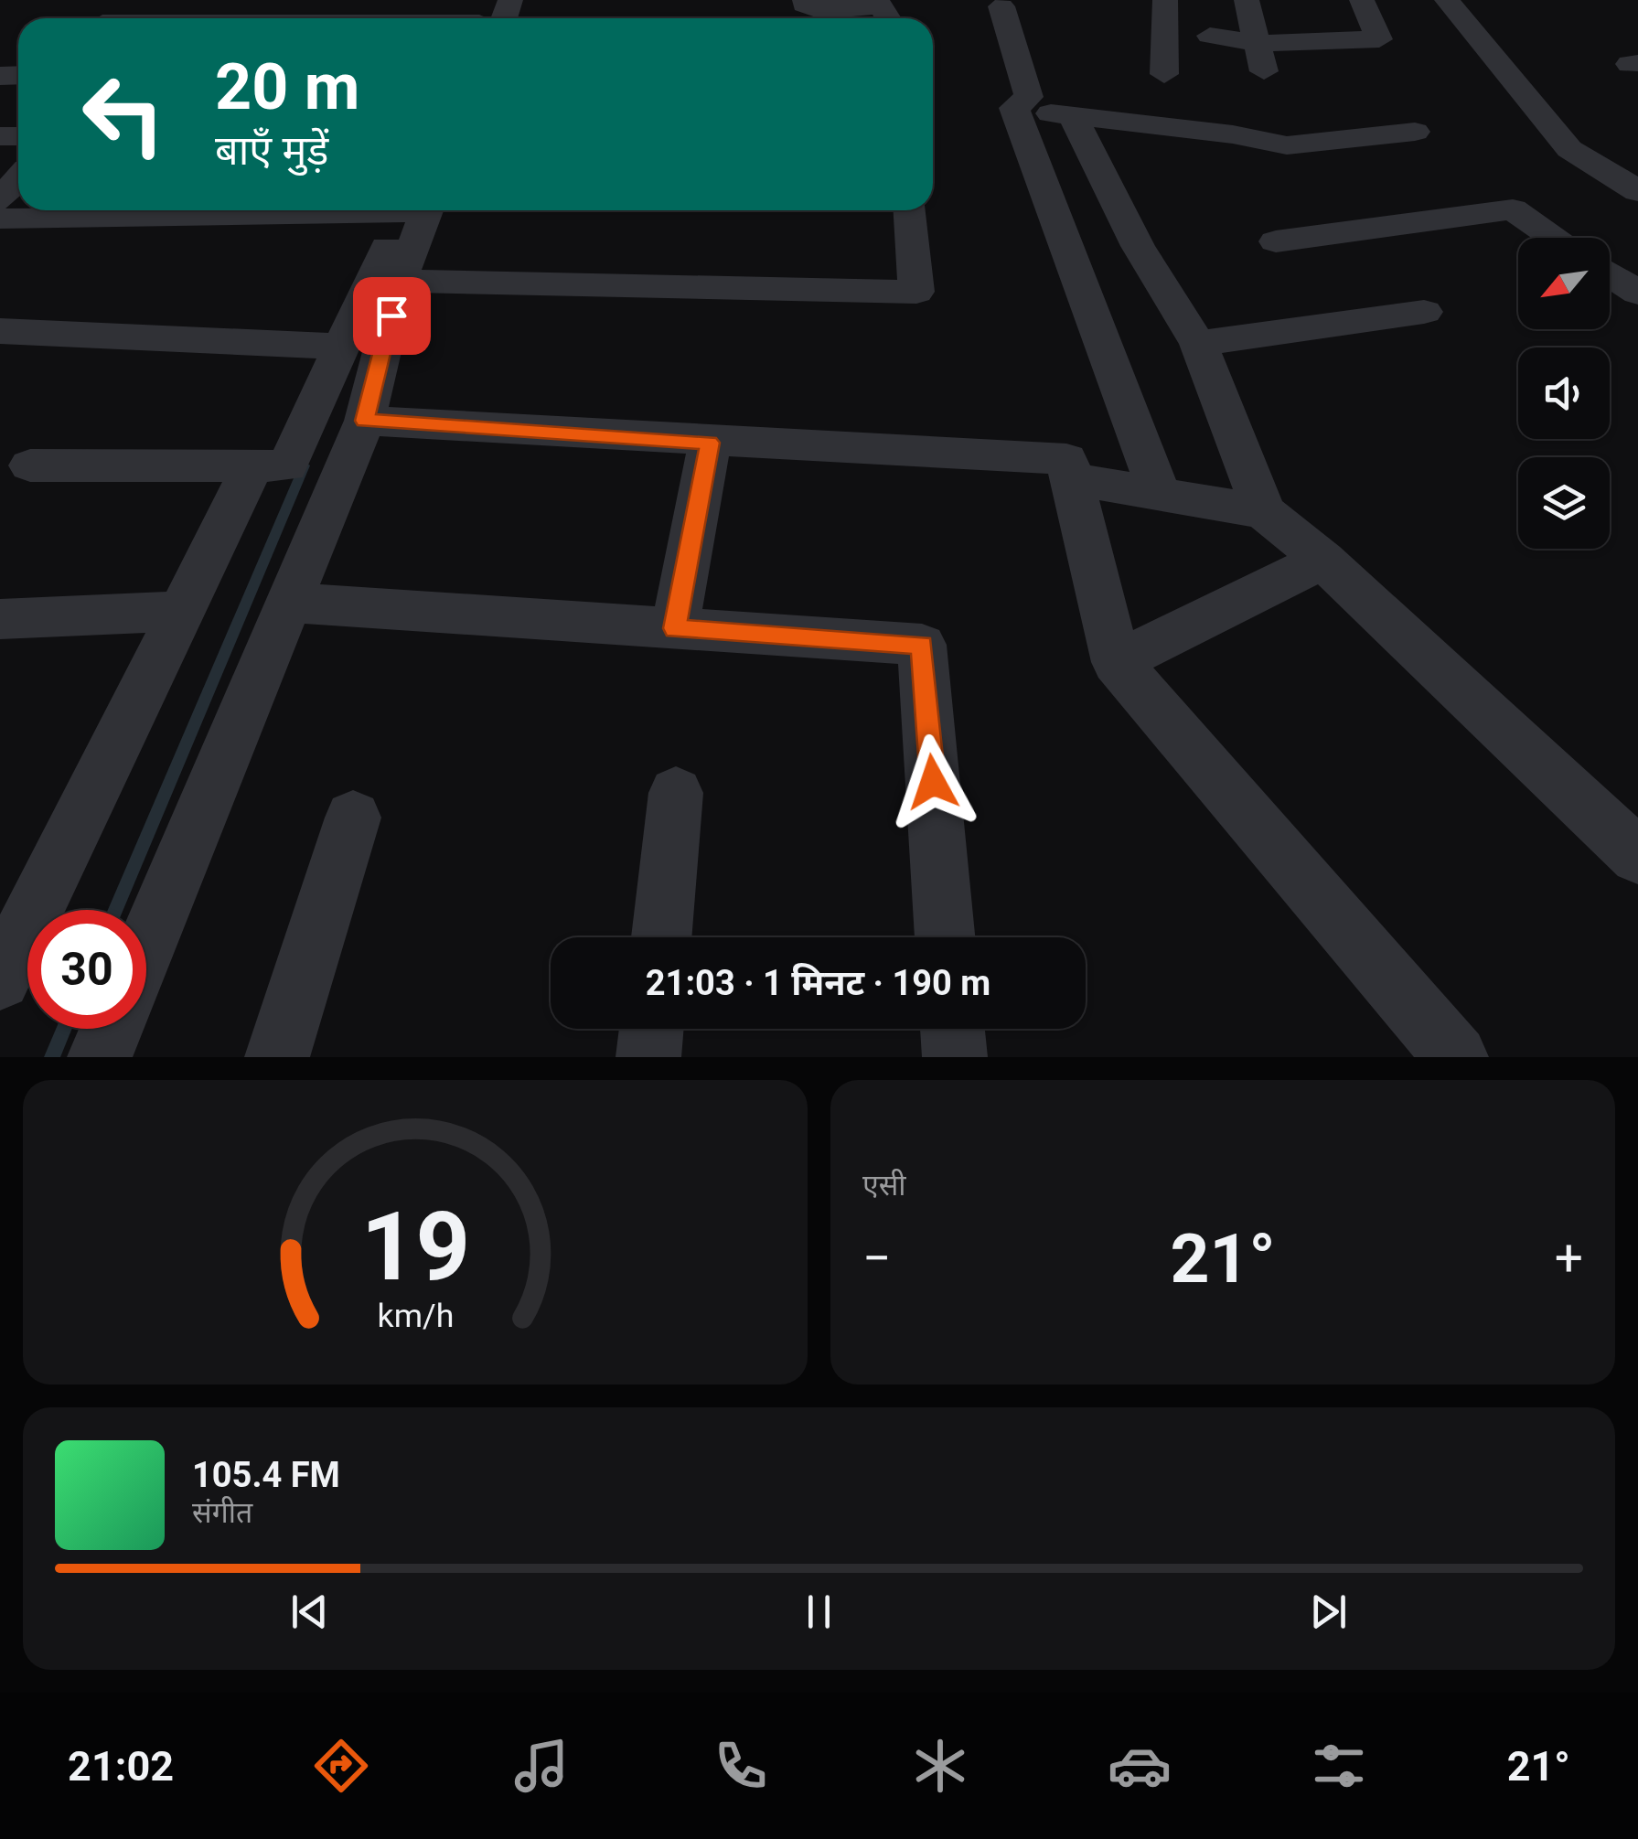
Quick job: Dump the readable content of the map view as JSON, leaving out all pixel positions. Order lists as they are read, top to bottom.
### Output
{
  "north": "bottom left",
  "page": {
    "turn": ["20 m", "बाएँ मुड़ें"],
    "limit": "30",
    "trip": "21:03 · 1 मिनट · 190 m",
    "tile": "एसी",
    "heat": ["−", "21°", "+"],
    "song": ["105.4 FM", "संगीत"],
    "tabs": ["21:02", "21°"],
    "gauge": ["19", "km/h"]
  }
}
